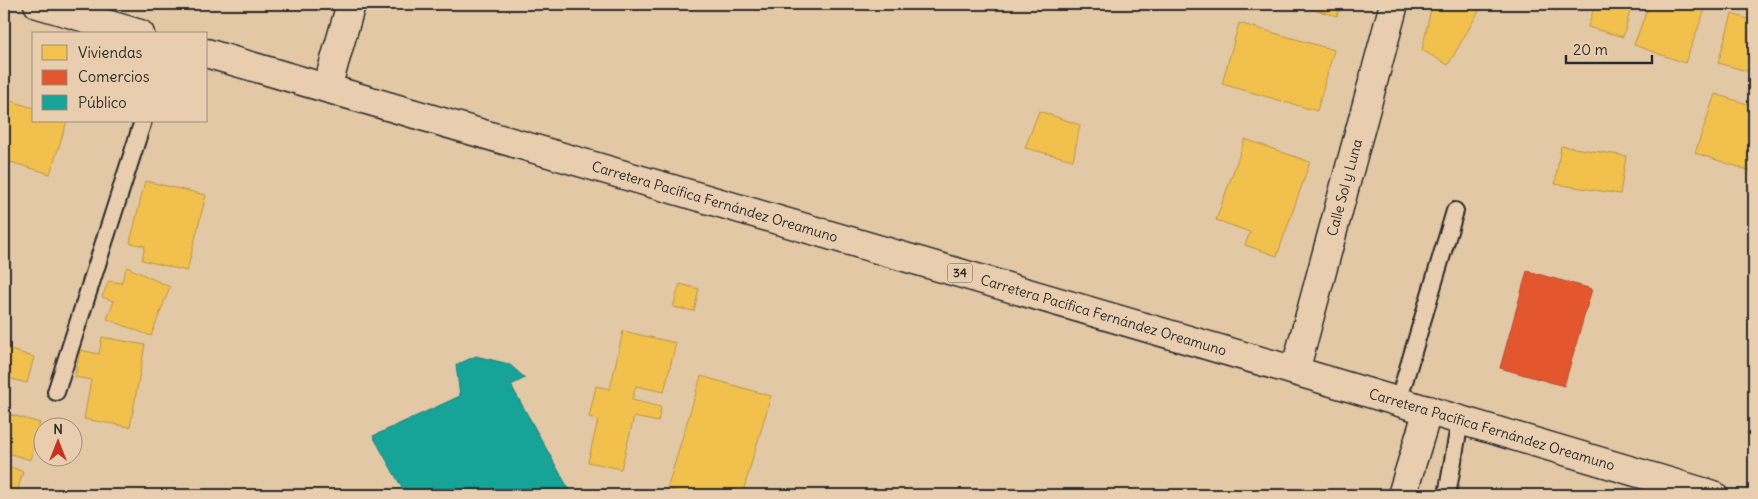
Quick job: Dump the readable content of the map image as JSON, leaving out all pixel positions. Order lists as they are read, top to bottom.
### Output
{
  "streets": {
    "main road": ["Calle Sol y Luna", "Carretera Pacífica Fernández Oreamuno", "34"]
  },
  "crossings": [
    ["Calle Sol y Luna", "Carretera Pacífica Fernández Oreamuno"]
  ],
  "legend": ["Viviendas", "Comercios", "Público"],
  "scale_bar": "20 m",
  "north": "top"
}
